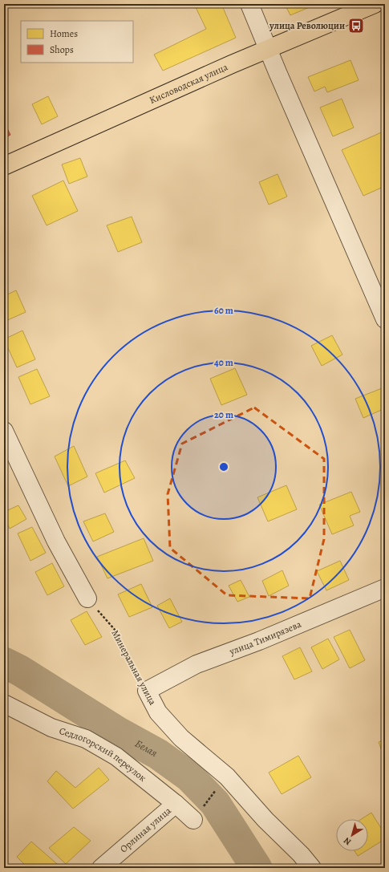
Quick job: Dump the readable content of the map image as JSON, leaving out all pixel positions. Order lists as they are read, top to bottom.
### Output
{
  "streets": {
    "main road": ["Кисловодская улица"],
    "street": [
      "улица Тимирязева",
      "Минеральная улица",
      "Седлогорский переулок",
      "Орлиная улица"
    ]
  },
  "crossings": [
    ["улица Тимирязева", "Минеральная улица"],
    ["Седлогорский переулок", "Орлиная улица"]
  ],
  "water": ["Белая"],
  "places": {
    "bus stop": ["улица Революции"]
  },
  "legend": ["Homes", "Shops"],
  "north": "bottom left",
  "rings": ["60 m", "40 m", "20 m"]
}
